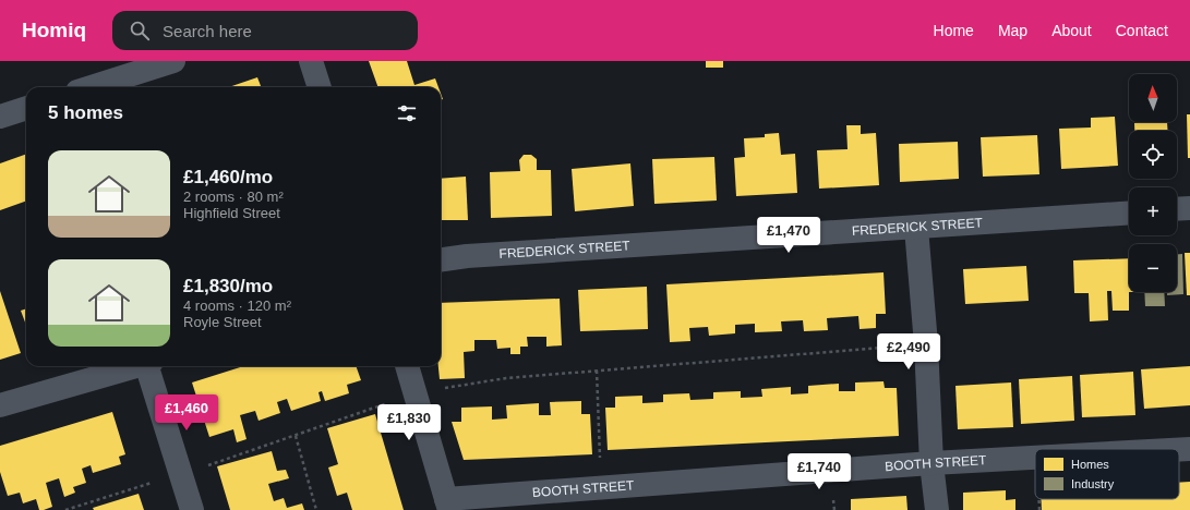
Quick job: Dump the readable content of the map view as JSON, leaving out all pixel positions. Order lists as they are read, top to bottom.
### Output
{
  "streets": {
    "street": ["FREDERICK STREET", "BOOTH STREET"]
  },
  "legend": ["Homes", "Industry"],
  "north": "top",
  "page": {
    "header": "Homiq",
    "search": "Search here",
    "nav": [
      "Home",
      "Map",
      "About",
      "Contact"
    ],
    "map_buttons": ["+", "−"],
    "heading": "5 homes",
    "list": [
      {
        "name": "£1,460/mo",
        "note": "2 rooms · 80 m² · Highfield Street"
      },
      {
        "name": "£1,830/mo",
        "note": "4 rooms · 120 m² · Royle Street"
      }
    ],
    "price": [
      "£1,470",
      "£2,490",
      "£1,460",
      "£1,830",
      "£1,740"
    ]
  }
}
